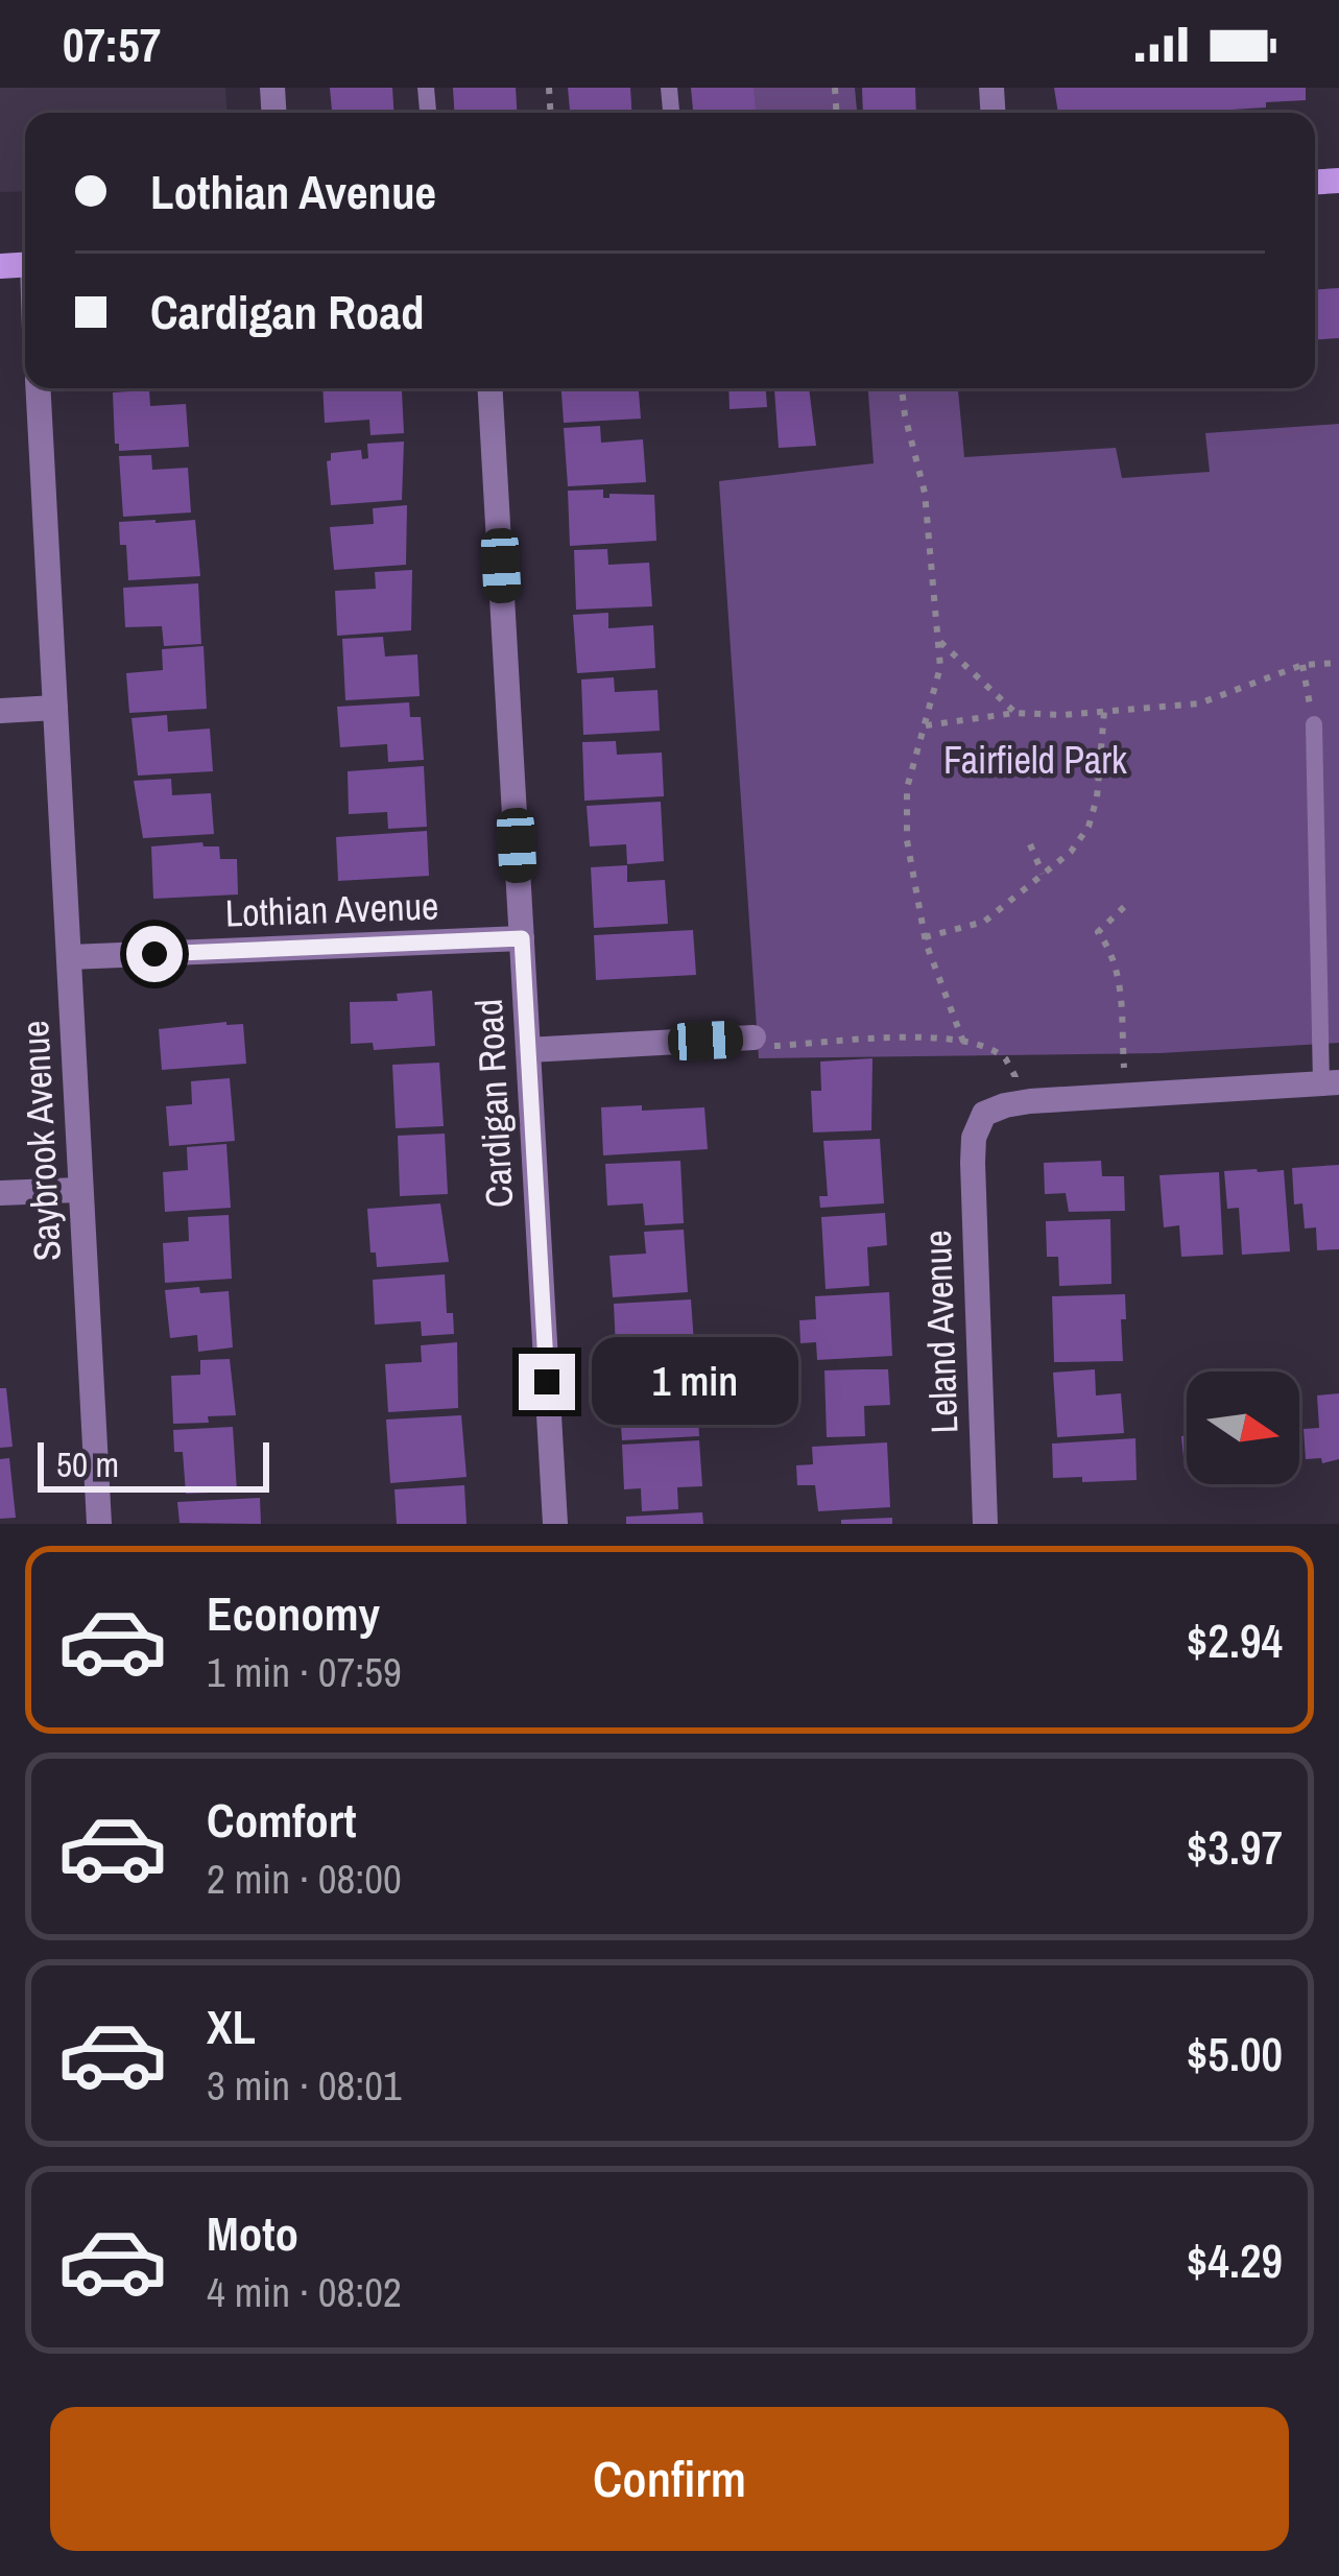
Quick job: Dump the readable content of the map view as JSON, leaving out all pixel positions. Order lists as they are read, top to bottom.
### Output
{
  "streets": {
    "street": [
      "Lothian Avenue",
      "Cardigan Road",
      "Saybrook Avenue",
      "Leland Avenue"
    ]
  },
  "crossings": [
    ["Lothian Avenue", "Cardigan Road"],
    ["Lothian Avenue", "Saybrook Avenue"]
  ],
  "parks": ["Fairfield Park"],
  "scale_bar": "50 m",
  "north": "right",
  "page": {
    "status": "07:57",
    "banner": ["Lothian Avenue", "Cardigan Road"],
    "bubble": "1 min",
    "scale": "50 m",
    "list": [
      {
        "name": "Economy",
        "note": "1 min · 07:59",
        "value": "$2.94"
      },
      {
        "name": "Comfort",
        "note": "2 min · 08:00",
        "value": "$3.97"
      },
      {
        "name": "XL",
        "note": "3 min · 08:01",
        "value": "$5.00"
      },
      {
        "name": "Moto",
        "note": "4 min · 08:02",
        "value": "$4.29"
      }
    ],
    "buttons": "Confirm"
  }
}
